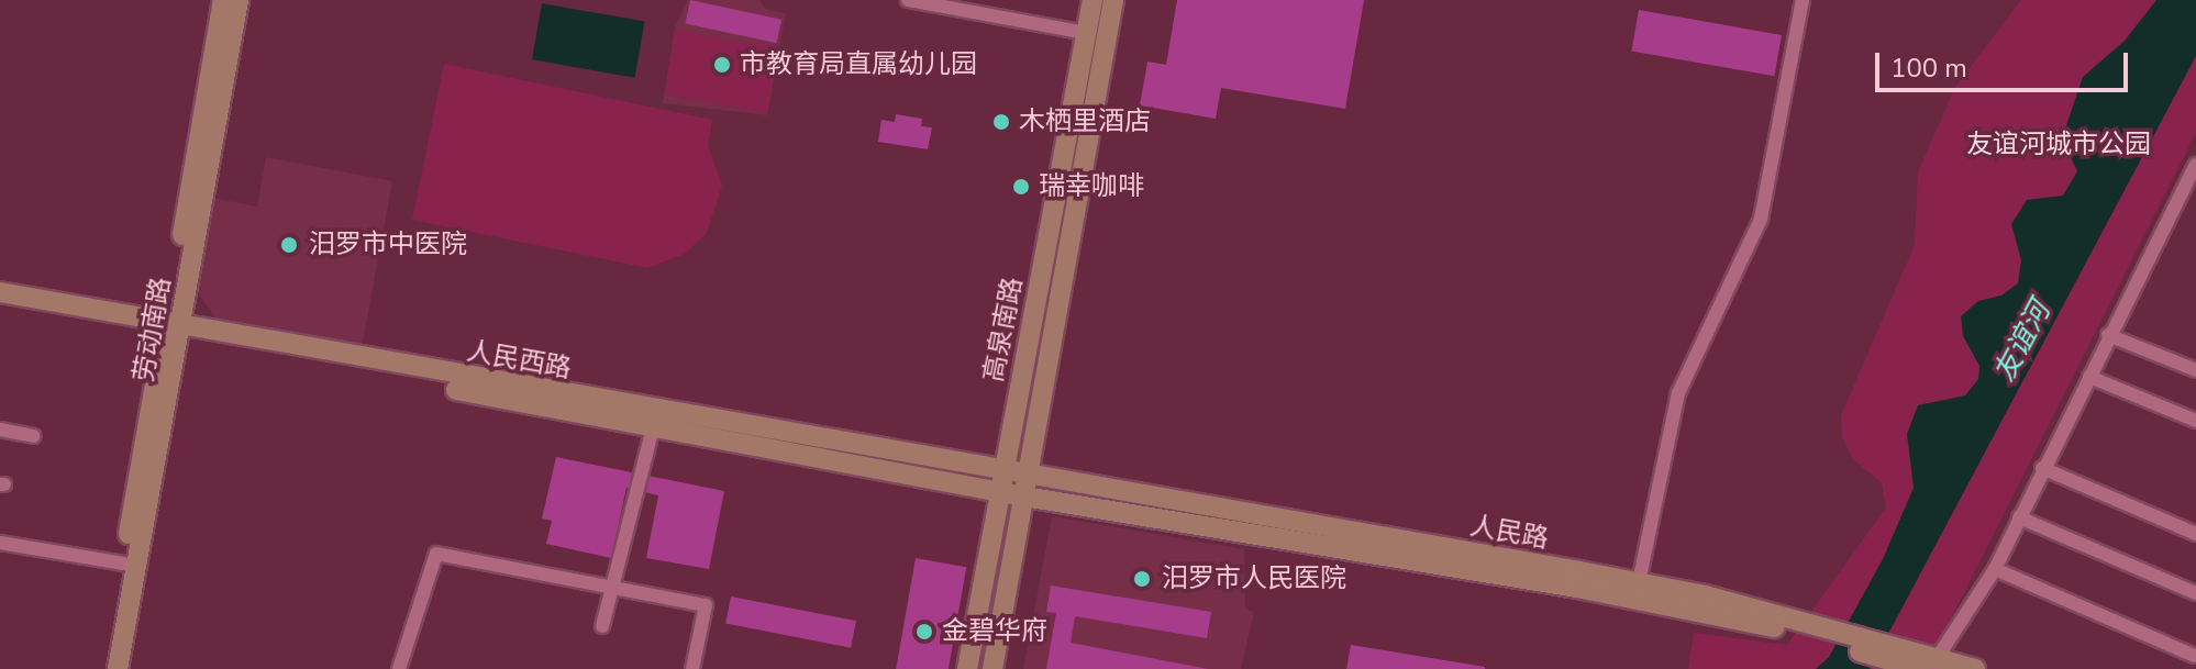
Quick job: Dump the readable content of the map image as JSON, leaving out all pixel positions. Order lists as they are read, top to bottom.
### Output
{
  "streets": {
    "street": [
      "劳动南路",
      "高泉南路",
      "人民西路",
      "人民路"
    ]
  },
  "crossings": [
    ["劳动南路", "人民西路"],
    ["高泉南路", "人民西路"],
    ["高泉南路", "人民路"],
    ["人民西路", "人民路"]
  ],
  "water": ["友谊河"],
  "parks": ["友谊河城市公园"],
  "places": [
    "市教育局直属幼儿园",
    "木栖里酒店",
    "瑞幸咖啡",
    "汨罗市中医院",
    "汨罗市人民医院",
    "金碧华府"
  ],
  "scale_bar": "100 m"
}
